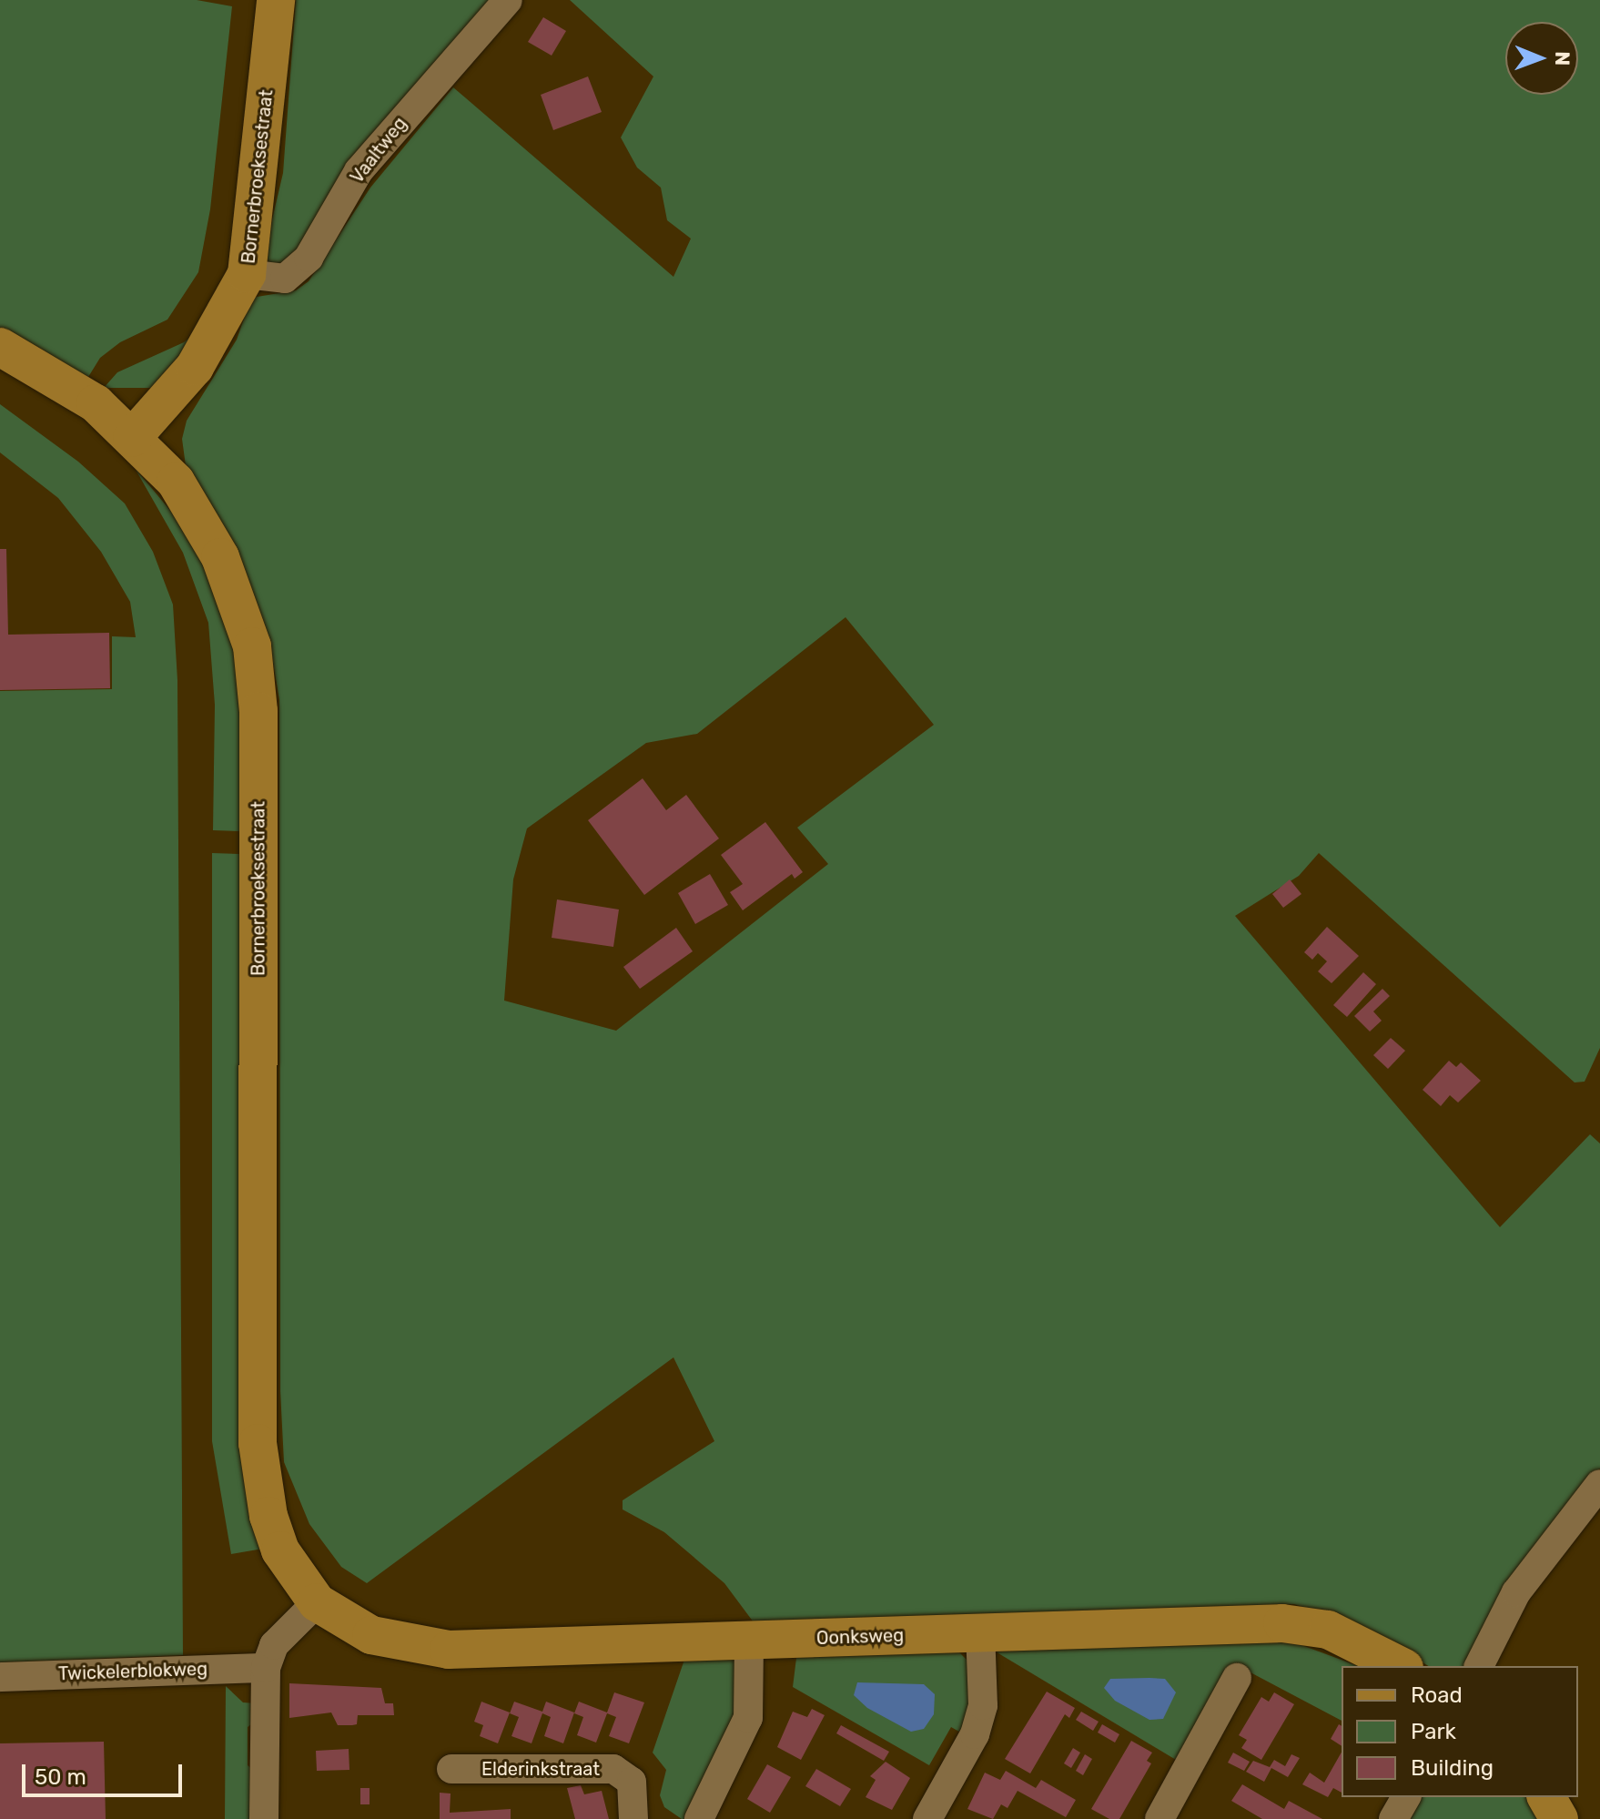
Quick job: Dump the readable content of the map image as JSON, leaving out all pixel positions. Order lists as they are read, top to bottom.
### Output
{
  "streets": {
    "main road": ["Bornerbroeksestraat", "Oonksweg"],
    "street": ["Vaaltweg", "Twickelerblokweg", "Elderinkstraat"]
  },
  "crossings": [
    ["Vaaltweg", "Bornerbroeksestraat"],
    ["Bornerbroeksestraat", "Oonksweg"]
  ],
  "legend": ["Road", "Park", "Building"],
  "scale_bar": "50 m",
  "north": "right"
}
